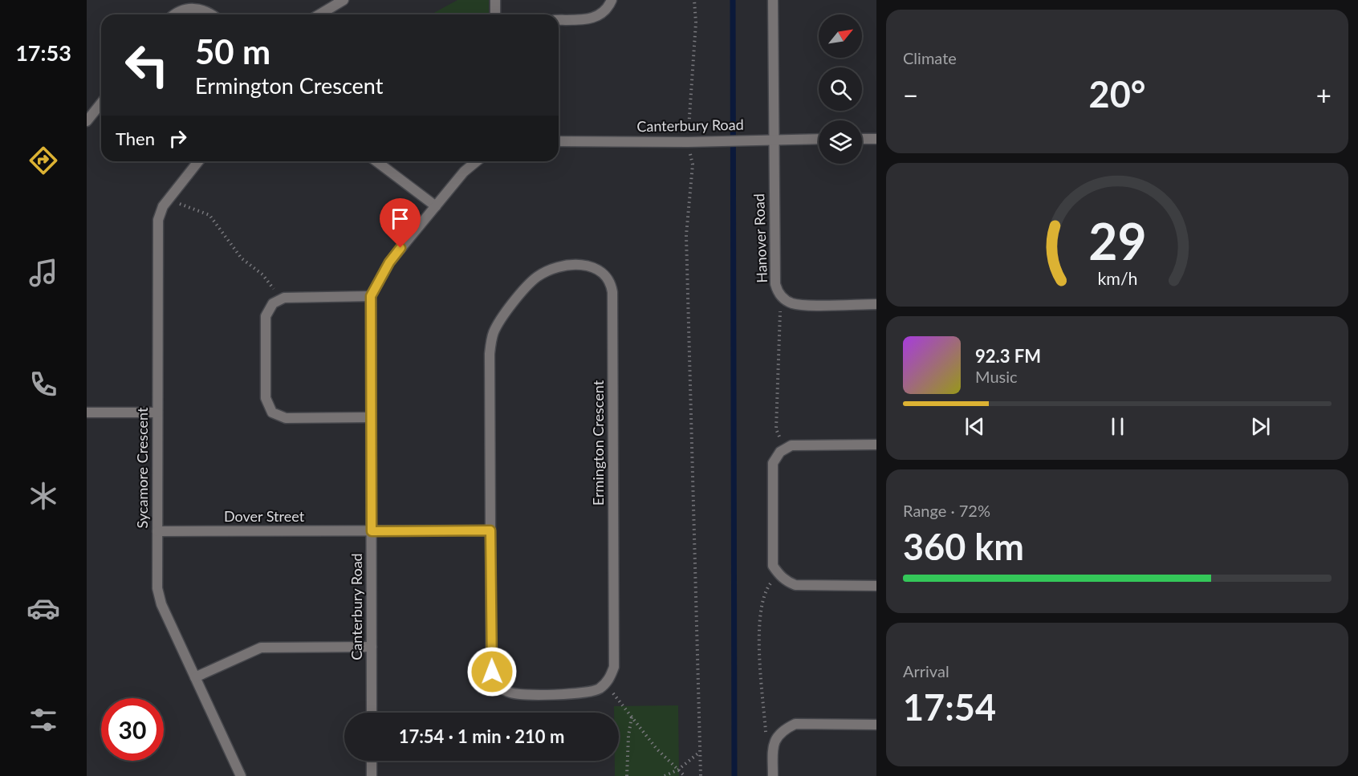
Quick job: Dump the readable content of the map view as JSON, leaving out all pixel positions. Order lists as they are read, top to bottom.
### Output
{
  "streets": {
    "street": [
      "Canterbury Road",
      "Hanover Road",
      "Ermington Crescent",
      "Sycamore Crescent",
      "Dover Street"
    ]
  },
  "crossings": [
    ["Canterbury Road", "Hanover Road"],
    ["Canterbury Road", "Dover Street"],
    ["Sycamore Crescent", "Dover Street"]
  ],
  "north": "top right",
  "page": {
    "tabs": "17:53",
    "tile": [
      "Climate",
      ["Range · 72%", "360 km"],
      ["Arrival", "17:54"]
    ],
    "turn": ["50 m", "Ermington Crescent"],
    "heat": ["−", "20°", "+"],
    "then": "Then",
    "song": ["92.3 FM", "Music"],
    "limit": "30",
    "trip": "17:54 · 1 min · 210 m",
    "gauge": ["29", "km/h"]
  }
}
